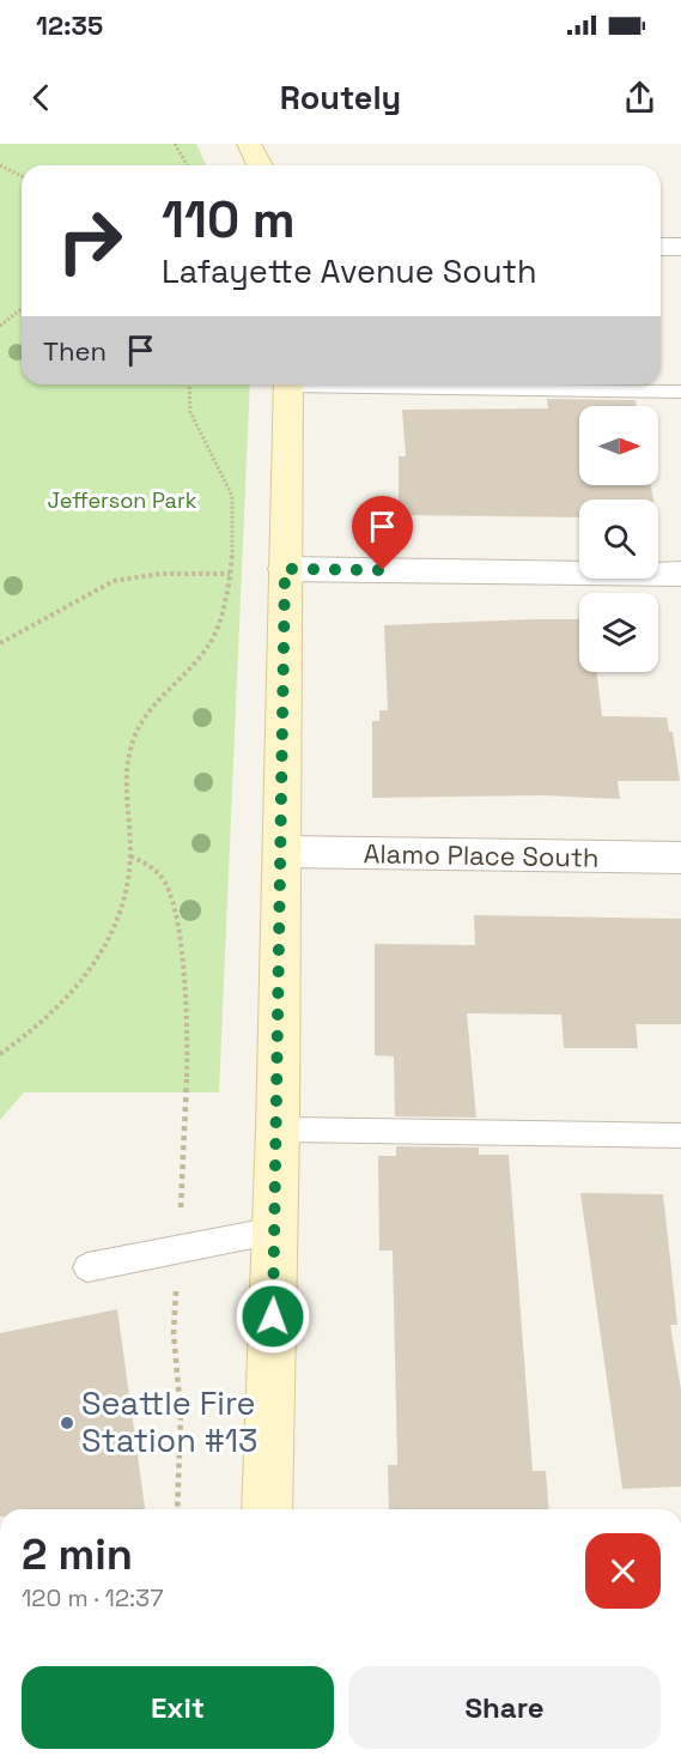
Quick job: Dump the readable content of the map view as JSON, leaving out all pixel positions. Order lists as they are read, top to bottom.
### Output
{
  "streets": {
    "street": ["Alamo Place South"]
  },
  "parks": ["Jefferson Park"],
  "places": ["Seattle Fire Station #13"],
  "north": "right",
  "page": {
    "status": "12:35",
    "header": "Routely",
    "turn": ["110 m", "Lafayette Avenue South"],
    "then": "Then",
    "heading": ["2 min", "120 m · 12:37"],
    "buttons": ["Exit", "Share"]
  }
}
